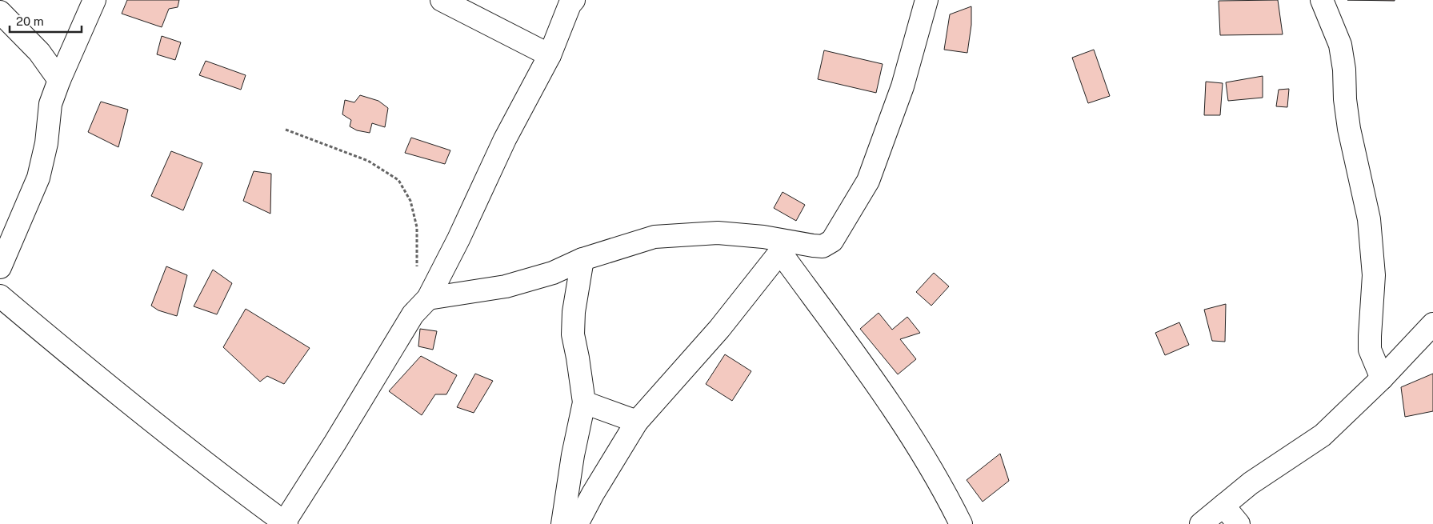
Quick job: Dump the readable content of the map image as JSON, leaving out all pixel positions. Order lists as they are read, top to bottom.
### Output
{
  "scale_bar": "20 m"
}
